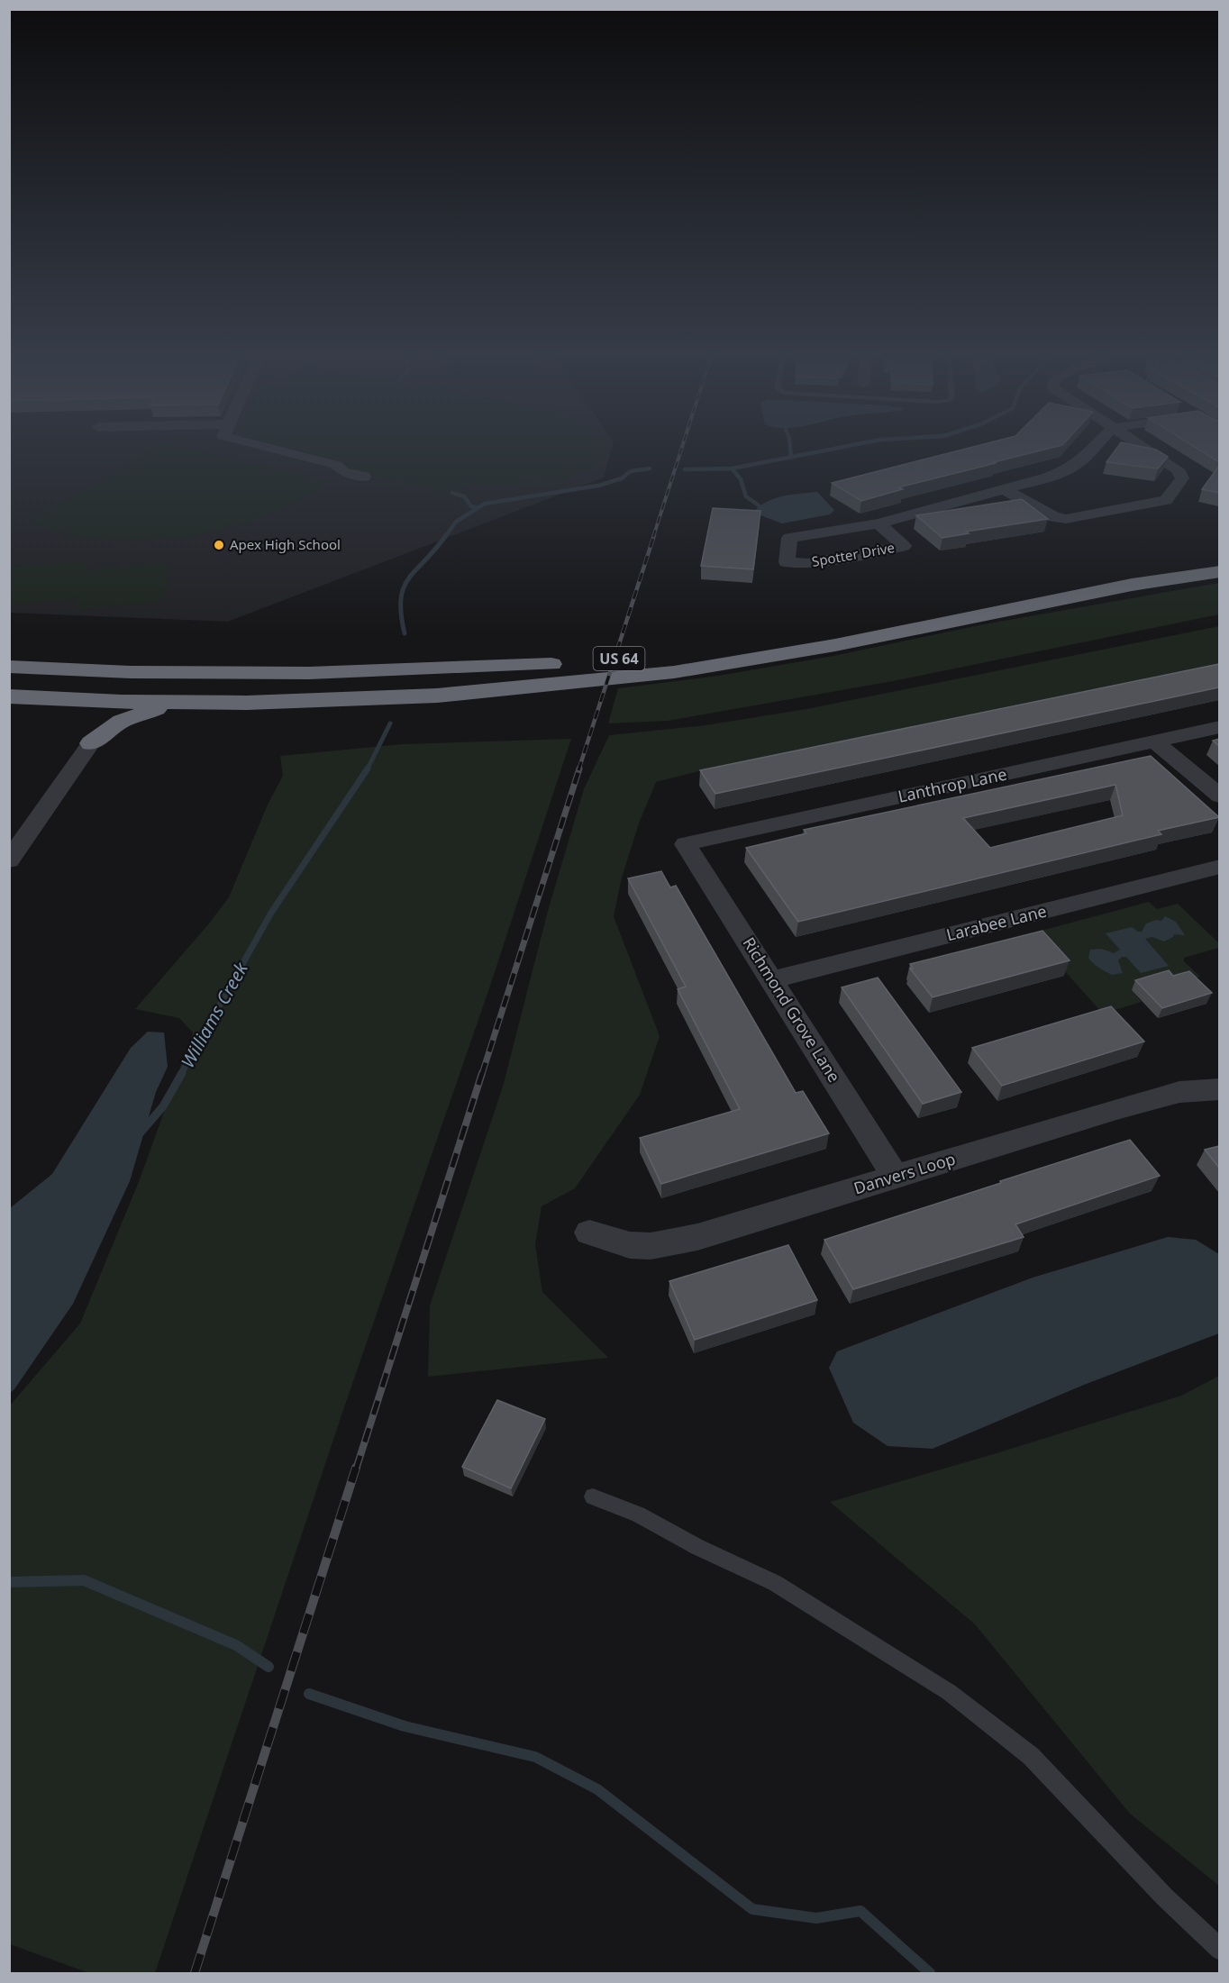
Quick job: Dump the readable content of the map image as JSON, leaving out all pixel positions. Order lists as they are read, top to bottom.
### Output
{
  "streets": {
    "highway": ["US 64"],
    "street": [
      "Spotter Drive",
      "Lanthrop Lane",
      "Larabee Lane",
      "Richmond Grove Lane",
      "Danvers Loop"
    ]
  },
  "crossings": [
    ["Lanthrop Lane", "Richmond Grove Lane"],
    ["Larabee Lane", "Richmond Grove Lane"],
    ["Richmond Grove Lane", "Danvers Loop"]
  ],
  "water": ["Williams Creek"],
  "places": ["Apex High School"]
}
